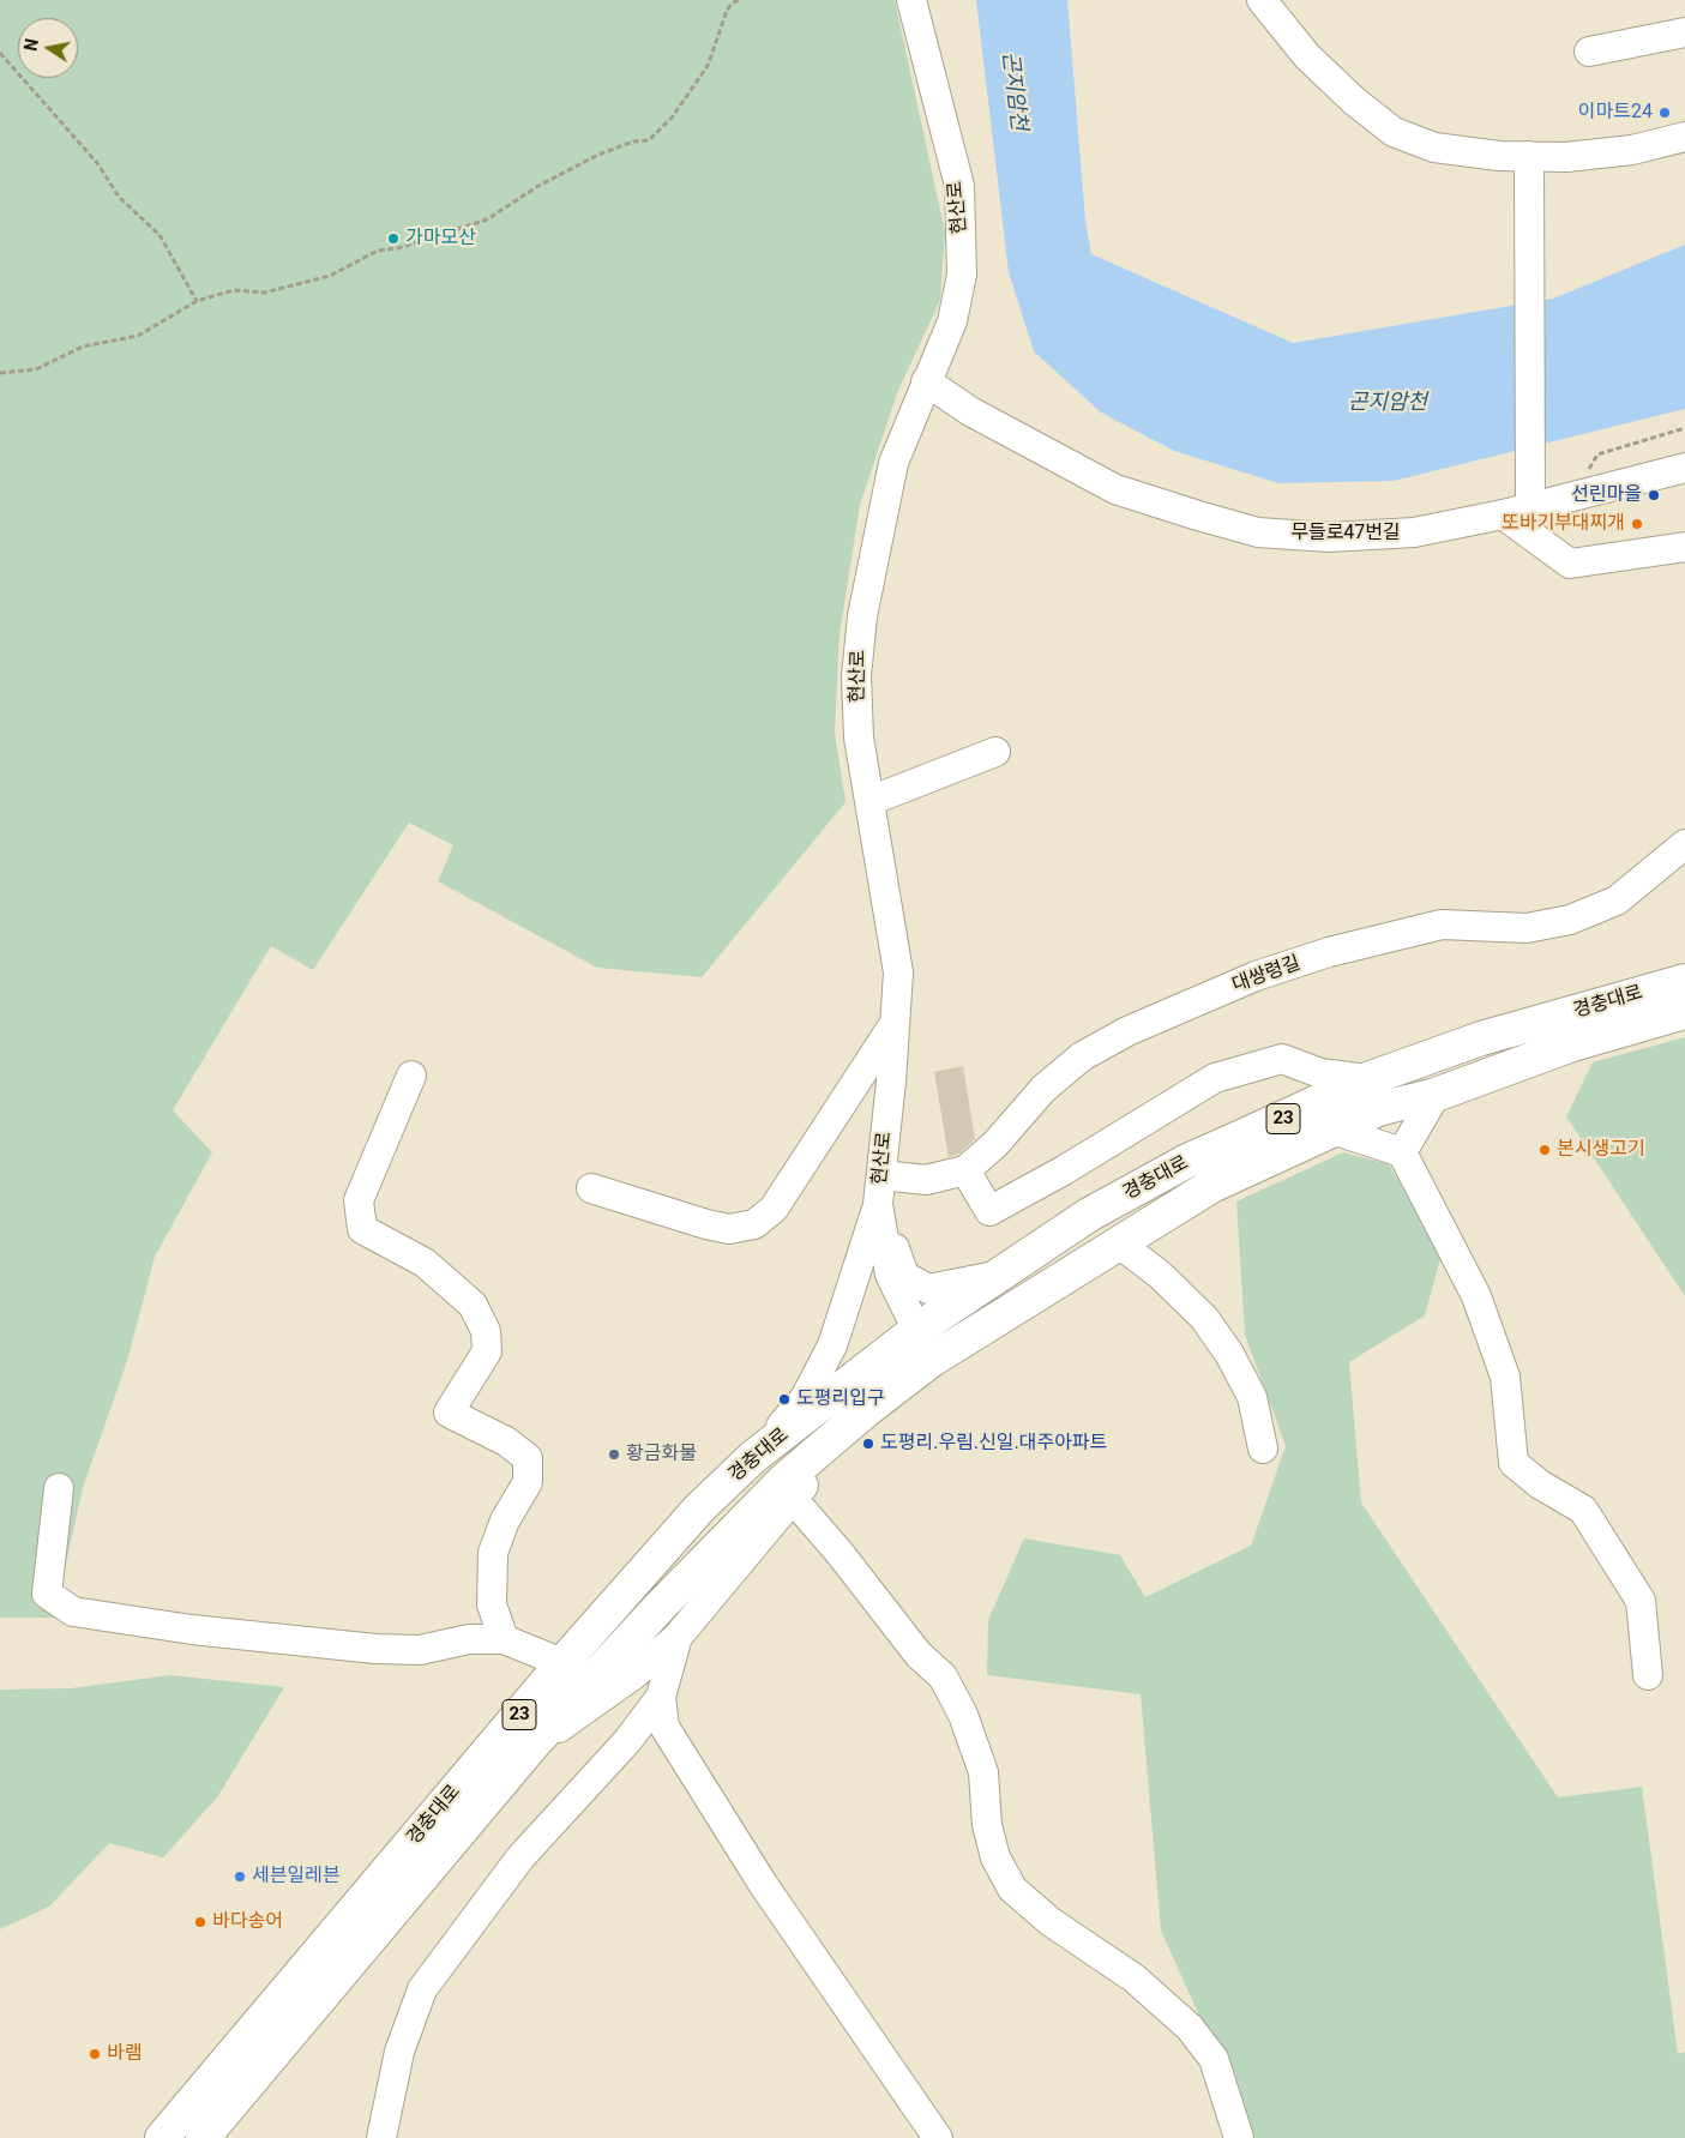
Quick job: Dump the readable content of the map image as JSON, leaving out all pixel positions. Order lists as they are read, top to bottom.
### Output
{
  "streets": {
    "main road": ["경충대로", "23"],
    "street": ["현산로", "무들로47번길", "대쌍령길"]
  },
  "crossings": [
    ["현산로", "무들로47번길"],
    ["현산로", "대쌍령길"],
    ["현산로", "경충대로"]
  ],
  "water": ["곤지암천"],
  "places": [
    "이마트24",
    "가마모산",
    "선린마을",
    "또바기부대찌개",
    "본시생고기",
    "도평리입구",
    "도평리.우림.신일.대주아파트",
    "황금화물",
    "세븐일레븐",
    "바다송어",
    "바램"
  ],
  "north": "left"
}
